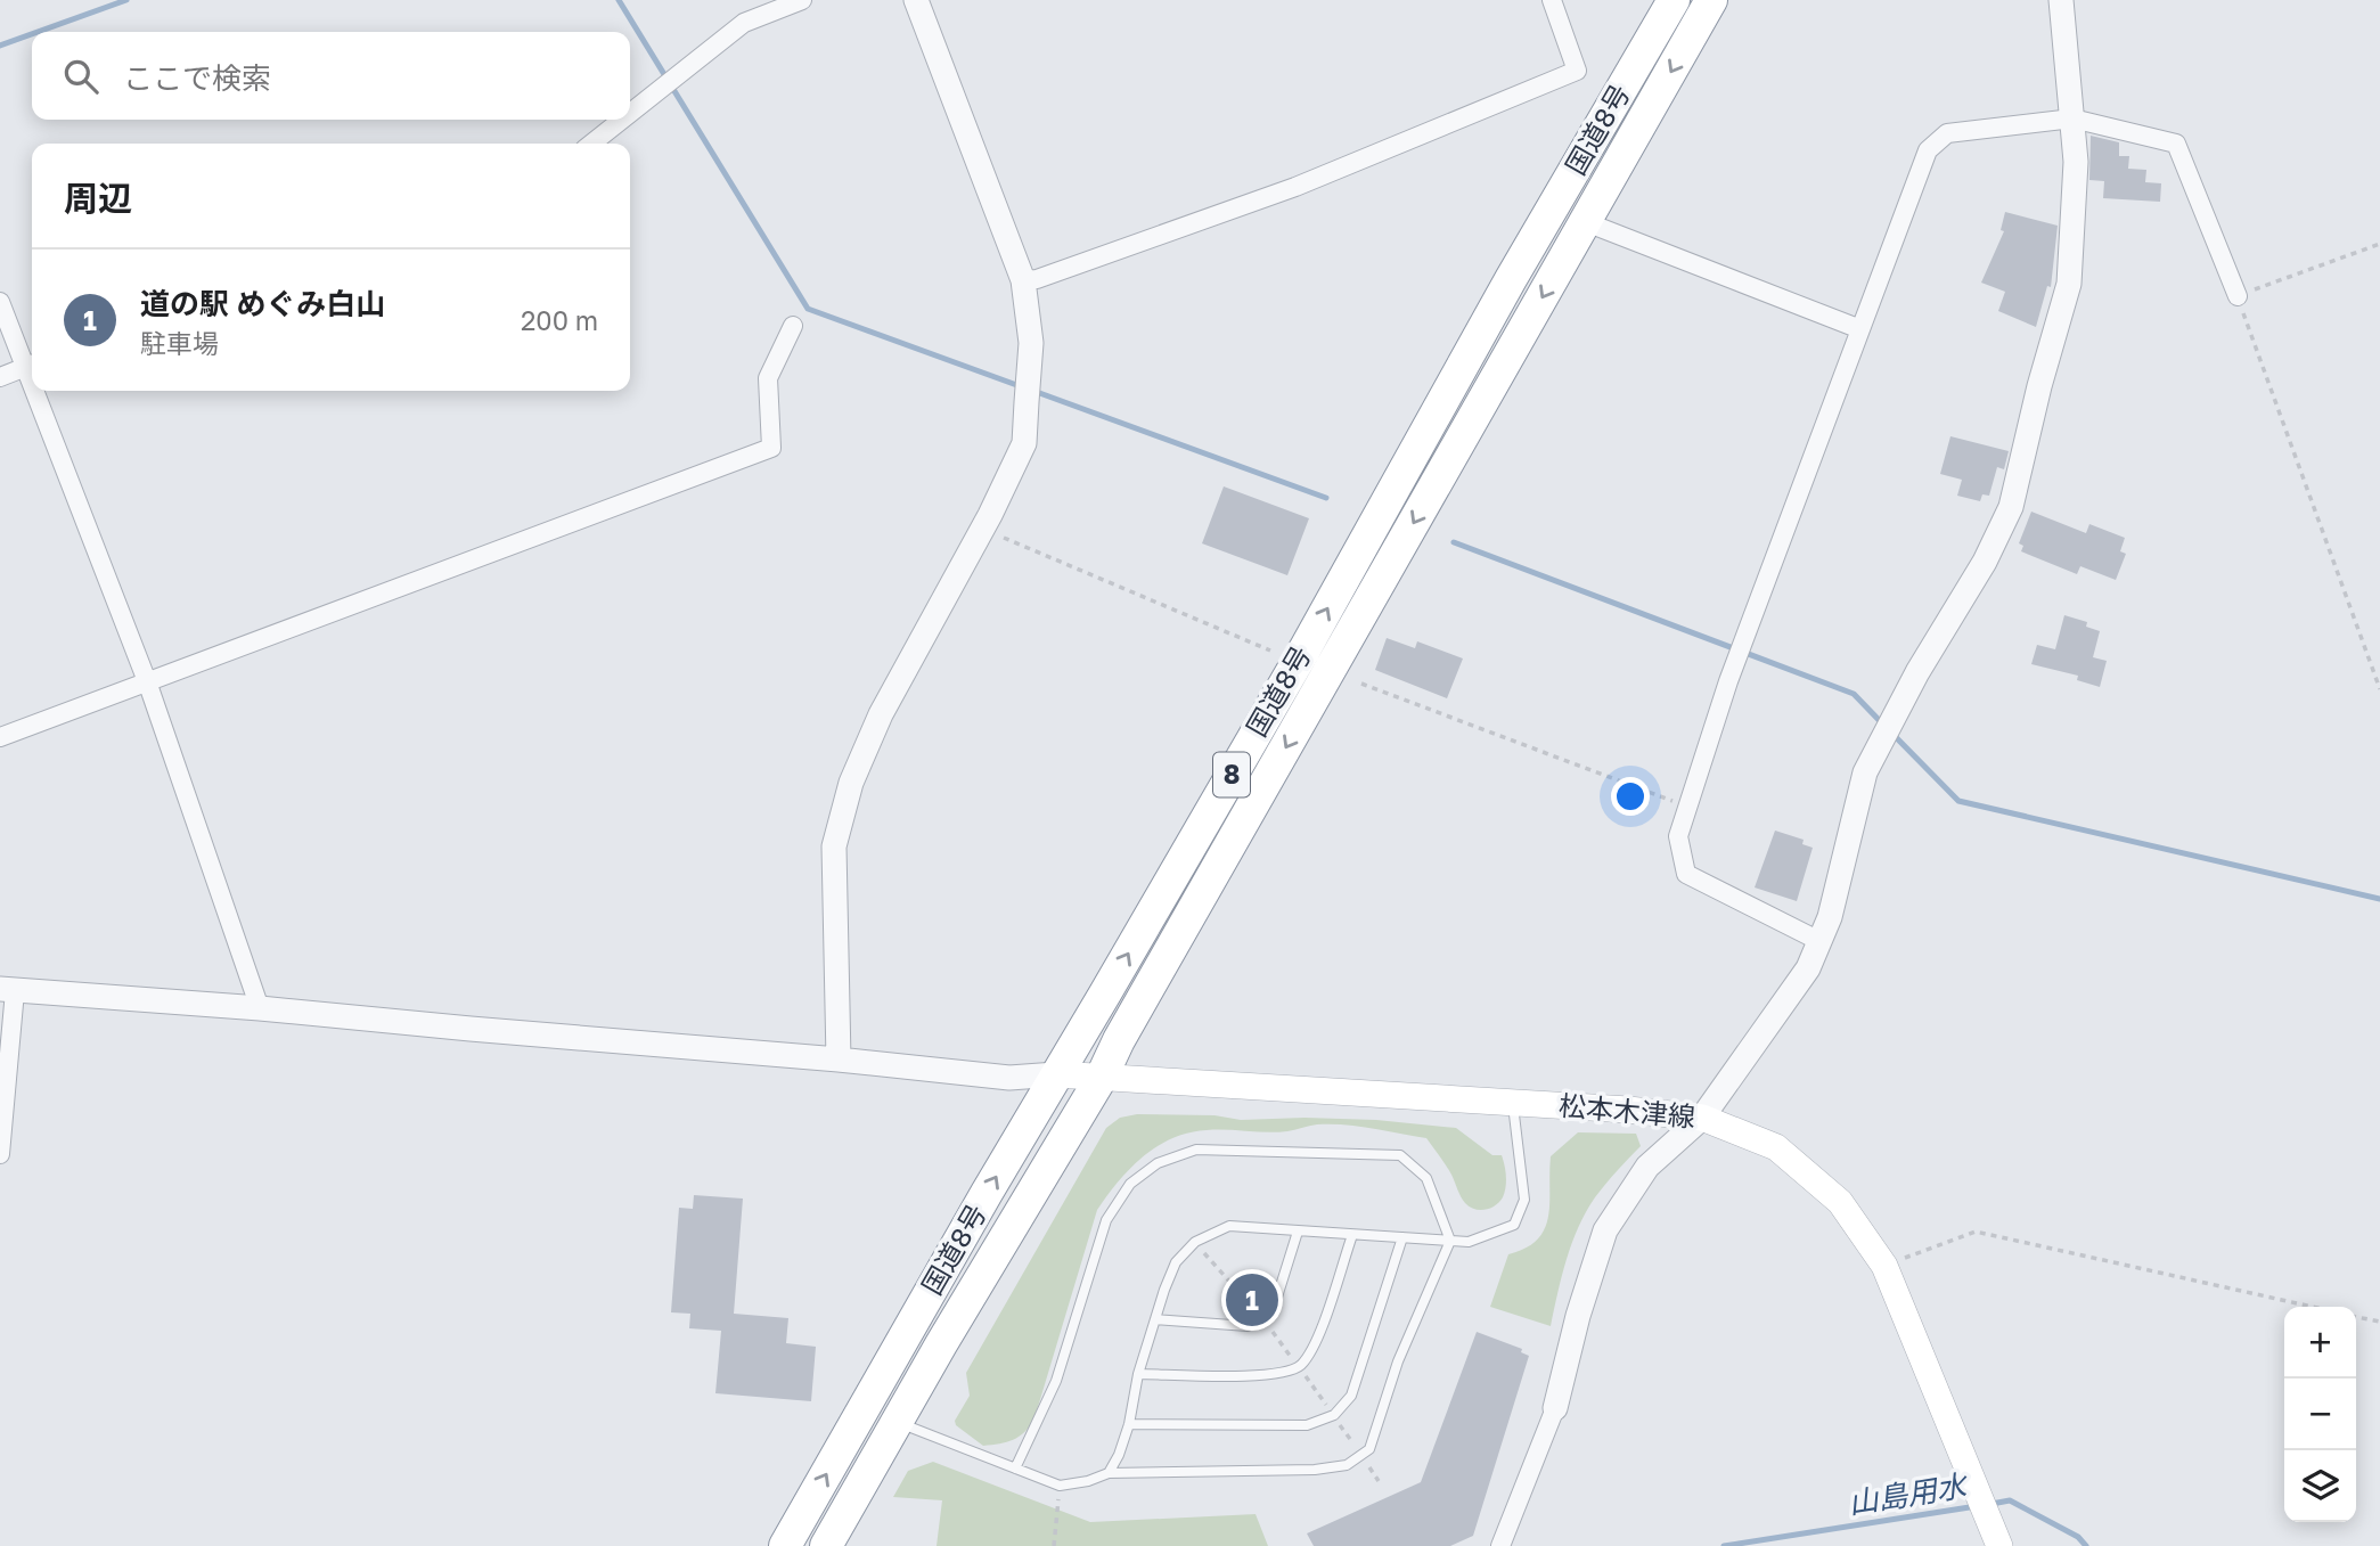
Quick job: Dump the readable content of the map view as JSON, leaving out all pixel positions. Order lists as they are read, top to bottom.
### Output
{
  "streets": {
    "highway": ["国道8号", "8"],
    "main road": ["松本木津線"]
  },
  "crossings": [
    ["国道8号", "松本木津線"]
  ],
  "water": ["山島用水"],
  "page": {
    "search": "ここで検索",
    "heading": "周辺",
    "list": [
      {
        "mark": "1",
        "name": "道の駅 めぐみ白山",
        "note": "駐車場",
        "value": "200 m"
      }
    ],
    "pins": "1",
    "map_buttons": ["+", "−"]
  }
}
